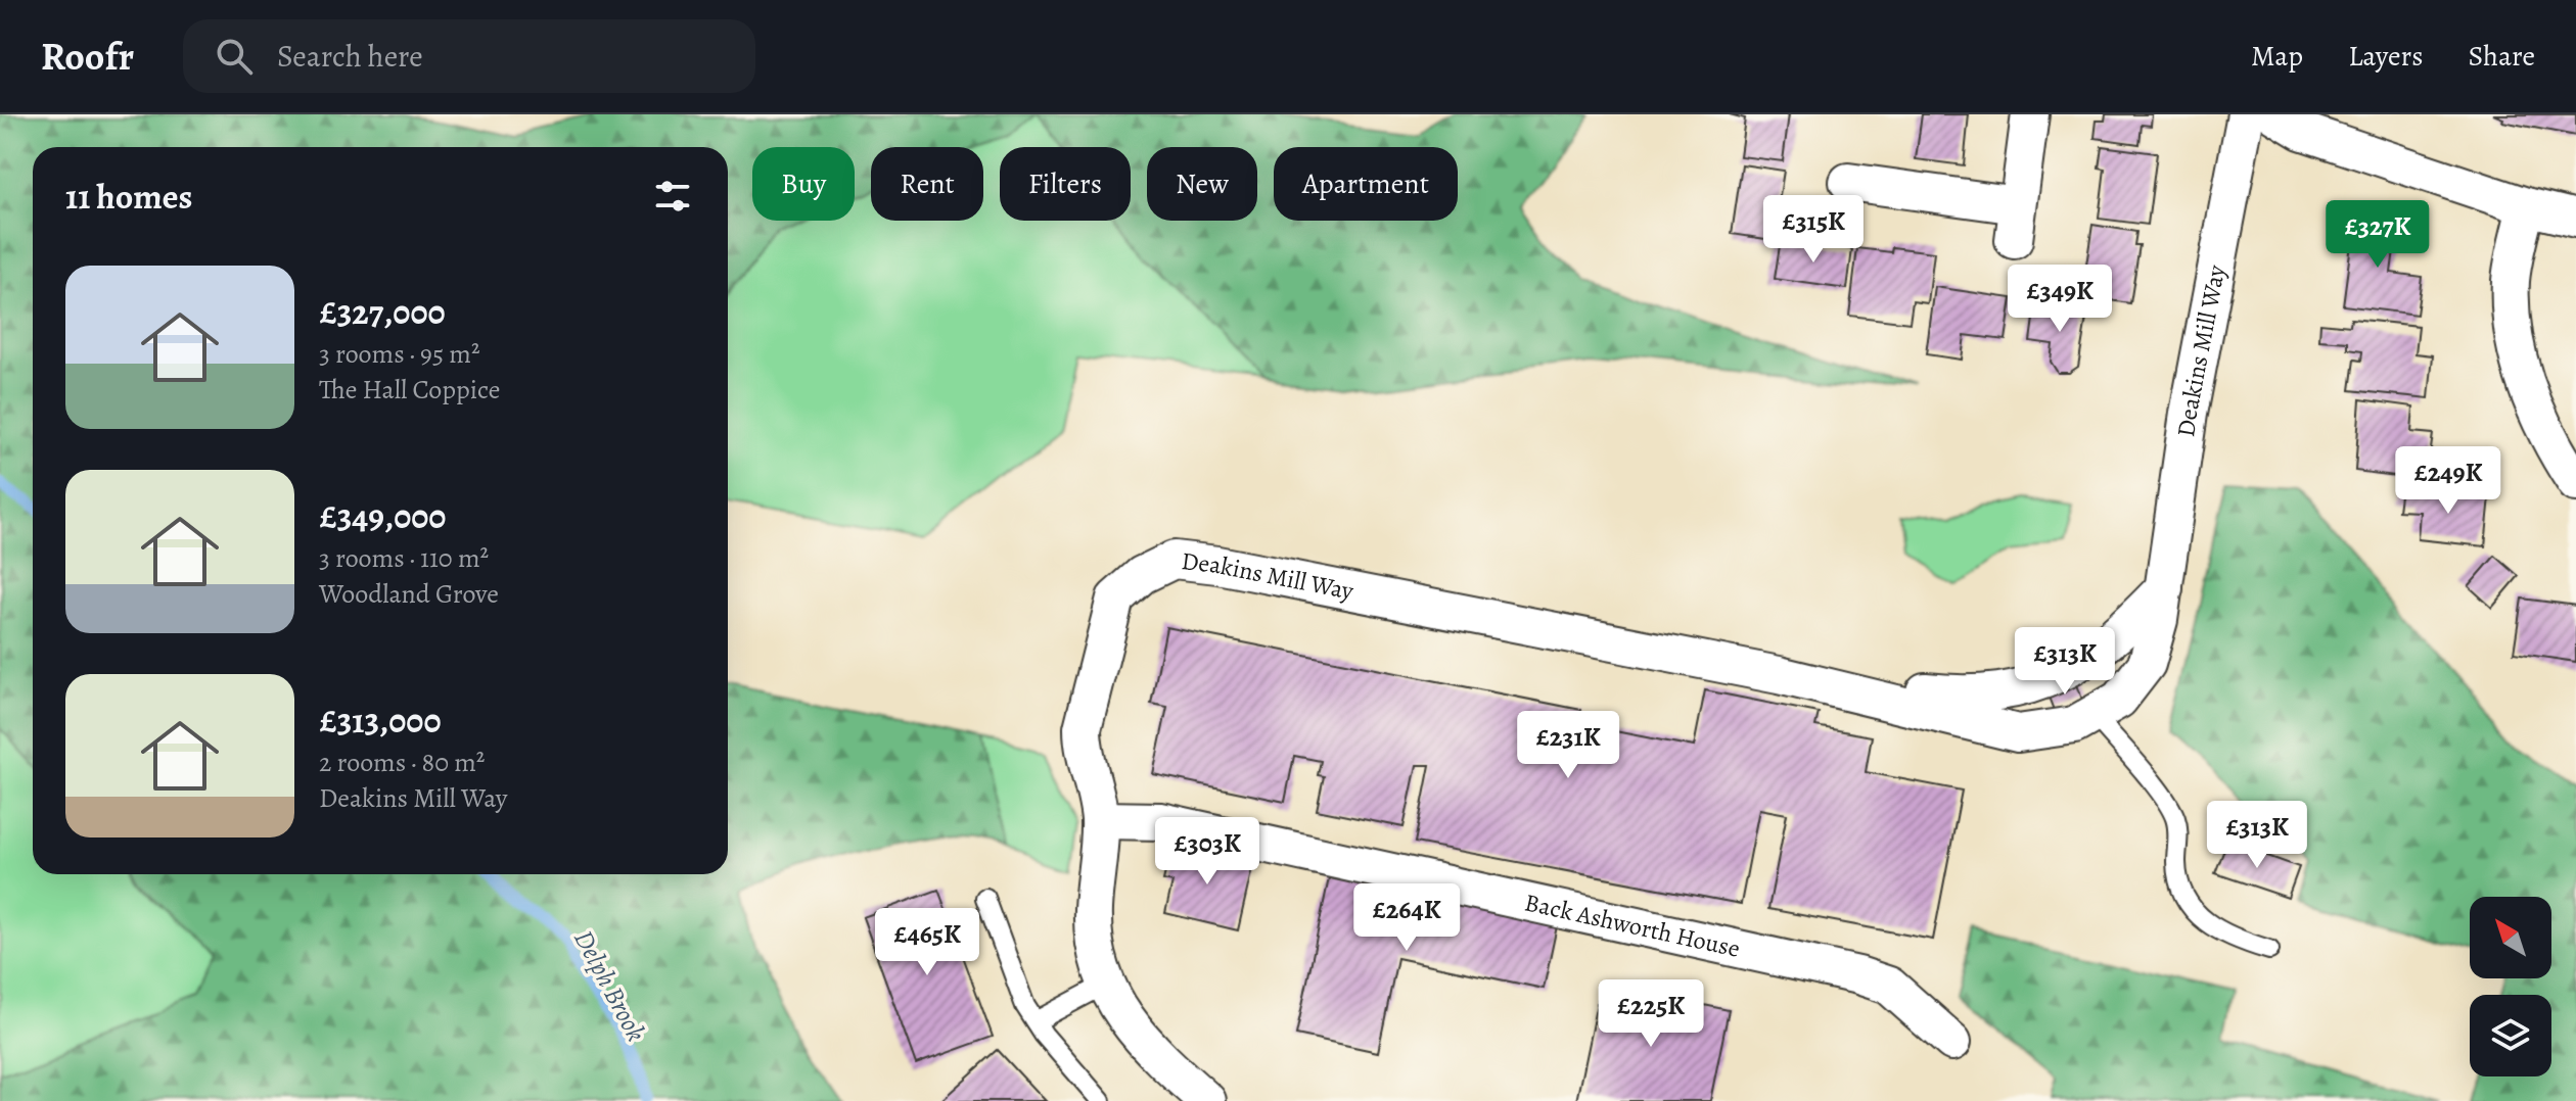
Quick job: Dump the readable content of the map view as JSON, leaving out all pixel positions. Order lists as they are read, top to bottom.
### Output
{
  "streets": {
    "street": ["Deakins Mill Way", "Back Ashworth House"]
  },
  "crossings": [
    ["Deakins Mill Way", "Back Ashworth House"]
  ],
  "water": ["Delph Brook"],
  "north": "top left",
  "page": {
    "header": "Roofr",
    "search": "Search here",
    "nav": ["Map", "Layers", "Share"],
    "chip": [
      "Buy",
      "Rent",
      "Filters",
      "New",
      "Apartment"
    ],
    "heading": "11 homes",
    "price": [
      "£315K",
      "£327K",
      "£349K",
      "£249K",
      "£313K",
      "£231K",
      "£313K",
      "£303K",
      "£264K",
      "£465K",
      "£225K"
    ],
    "list": [
      {
        "name": "£327,000",
        "note": "3 rooms · 95 m² · The Hall Coppice"
      },
      {
        "name": "£349,000",
        "note": "3 rooms · 110 m² · Woodland Grove"
      },
      {
        "name": "£313,000",
        "note": "2 rooms · 80 m² · Deakins Mill Way"
      }
    ]
  }
}
